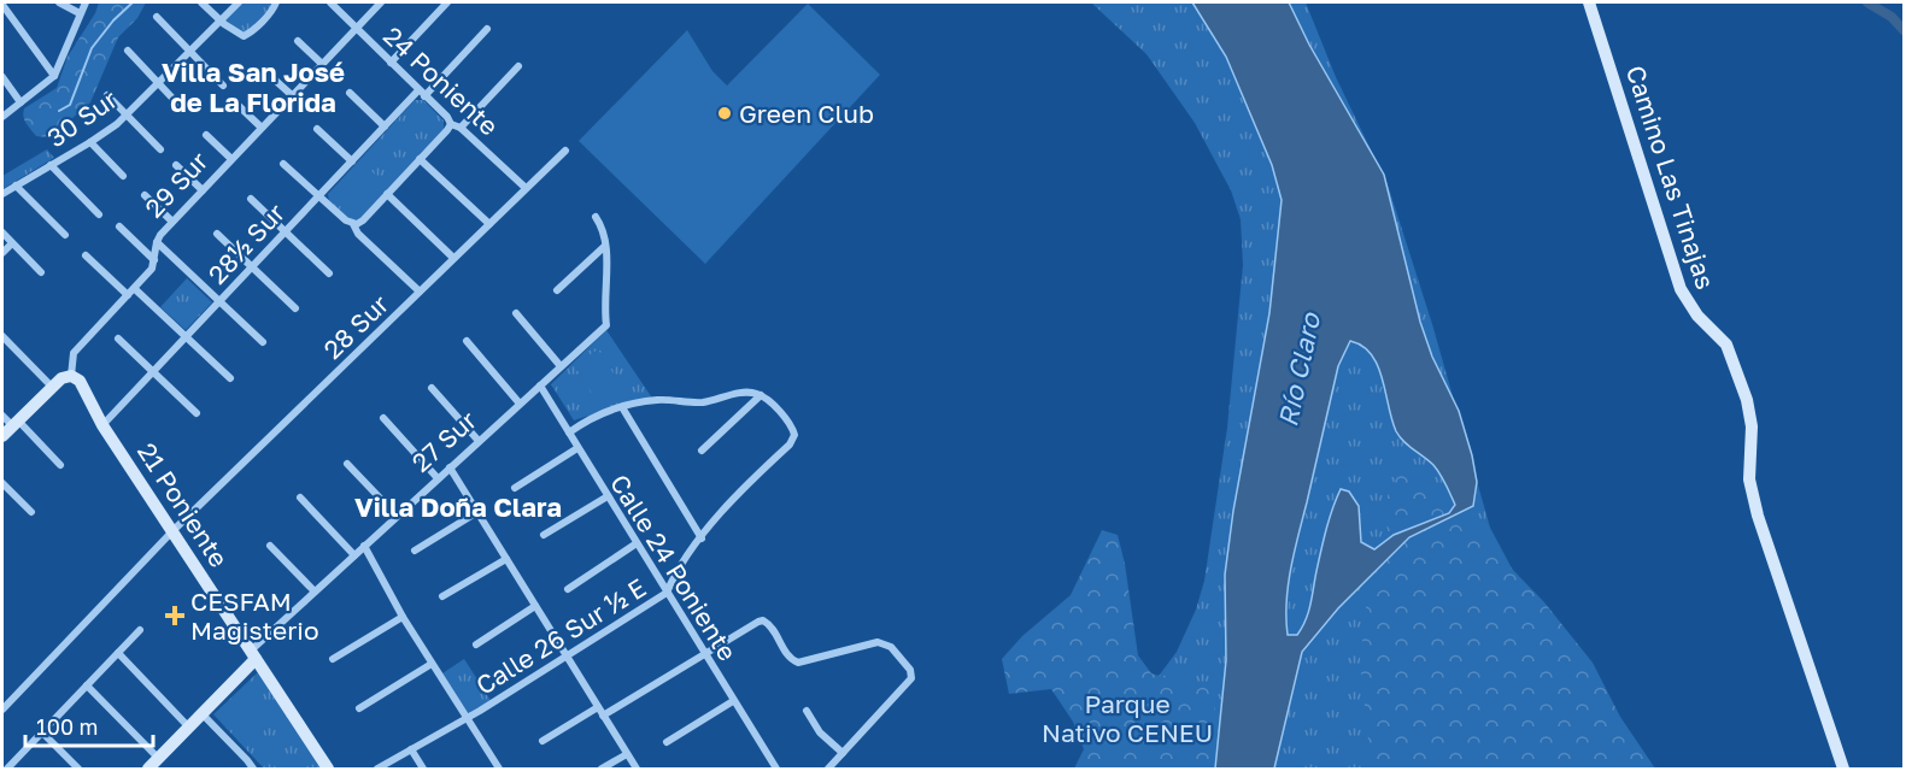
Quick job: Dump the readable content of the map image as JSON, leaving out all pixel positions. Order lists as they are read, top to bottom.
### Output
{
  "streets": {
    "street": [
      "24 Poniente",
      "30 Sur",
      "Camino Las Tinajas",
      "29 Sur",
      "28½ Sur",
      "28 Sur",
      "27 Sur",
      "21 Poniente",
      "Calle 24 Poniente",
      "Calle 26 Sur ½ E"
    ]
  },
  "crossings": [
    ["24 Poniente", "29 Sur"],
    ["24 Poniente", "28½ Sur"],
    ["24 Poniente", "28 Sur"],
    ["29 Sur", "21 Poniente"],
    ["28½ Sur", "21 Poniente"],
    ["28 Sur", "21 Poniente"],
    ["27 Sur", "21 Poniente"],
    ["27 Sur", "Calle 24 Poniente"],
    ["Calle 24 Poniente", "Calle 26 Sur ½ E"]
  ],
  "districts": ["Villa San José de La Florida", "Villa Doña Clara"],
  "water": ["Río Claro"],
  "parks": ["Parque Nativo CENEU"],
  "places": {
    "other": ["Green Club"],
    "health": ["CESFAM Magisterio"]
  },
  "scale_bar": "100 m"
}
